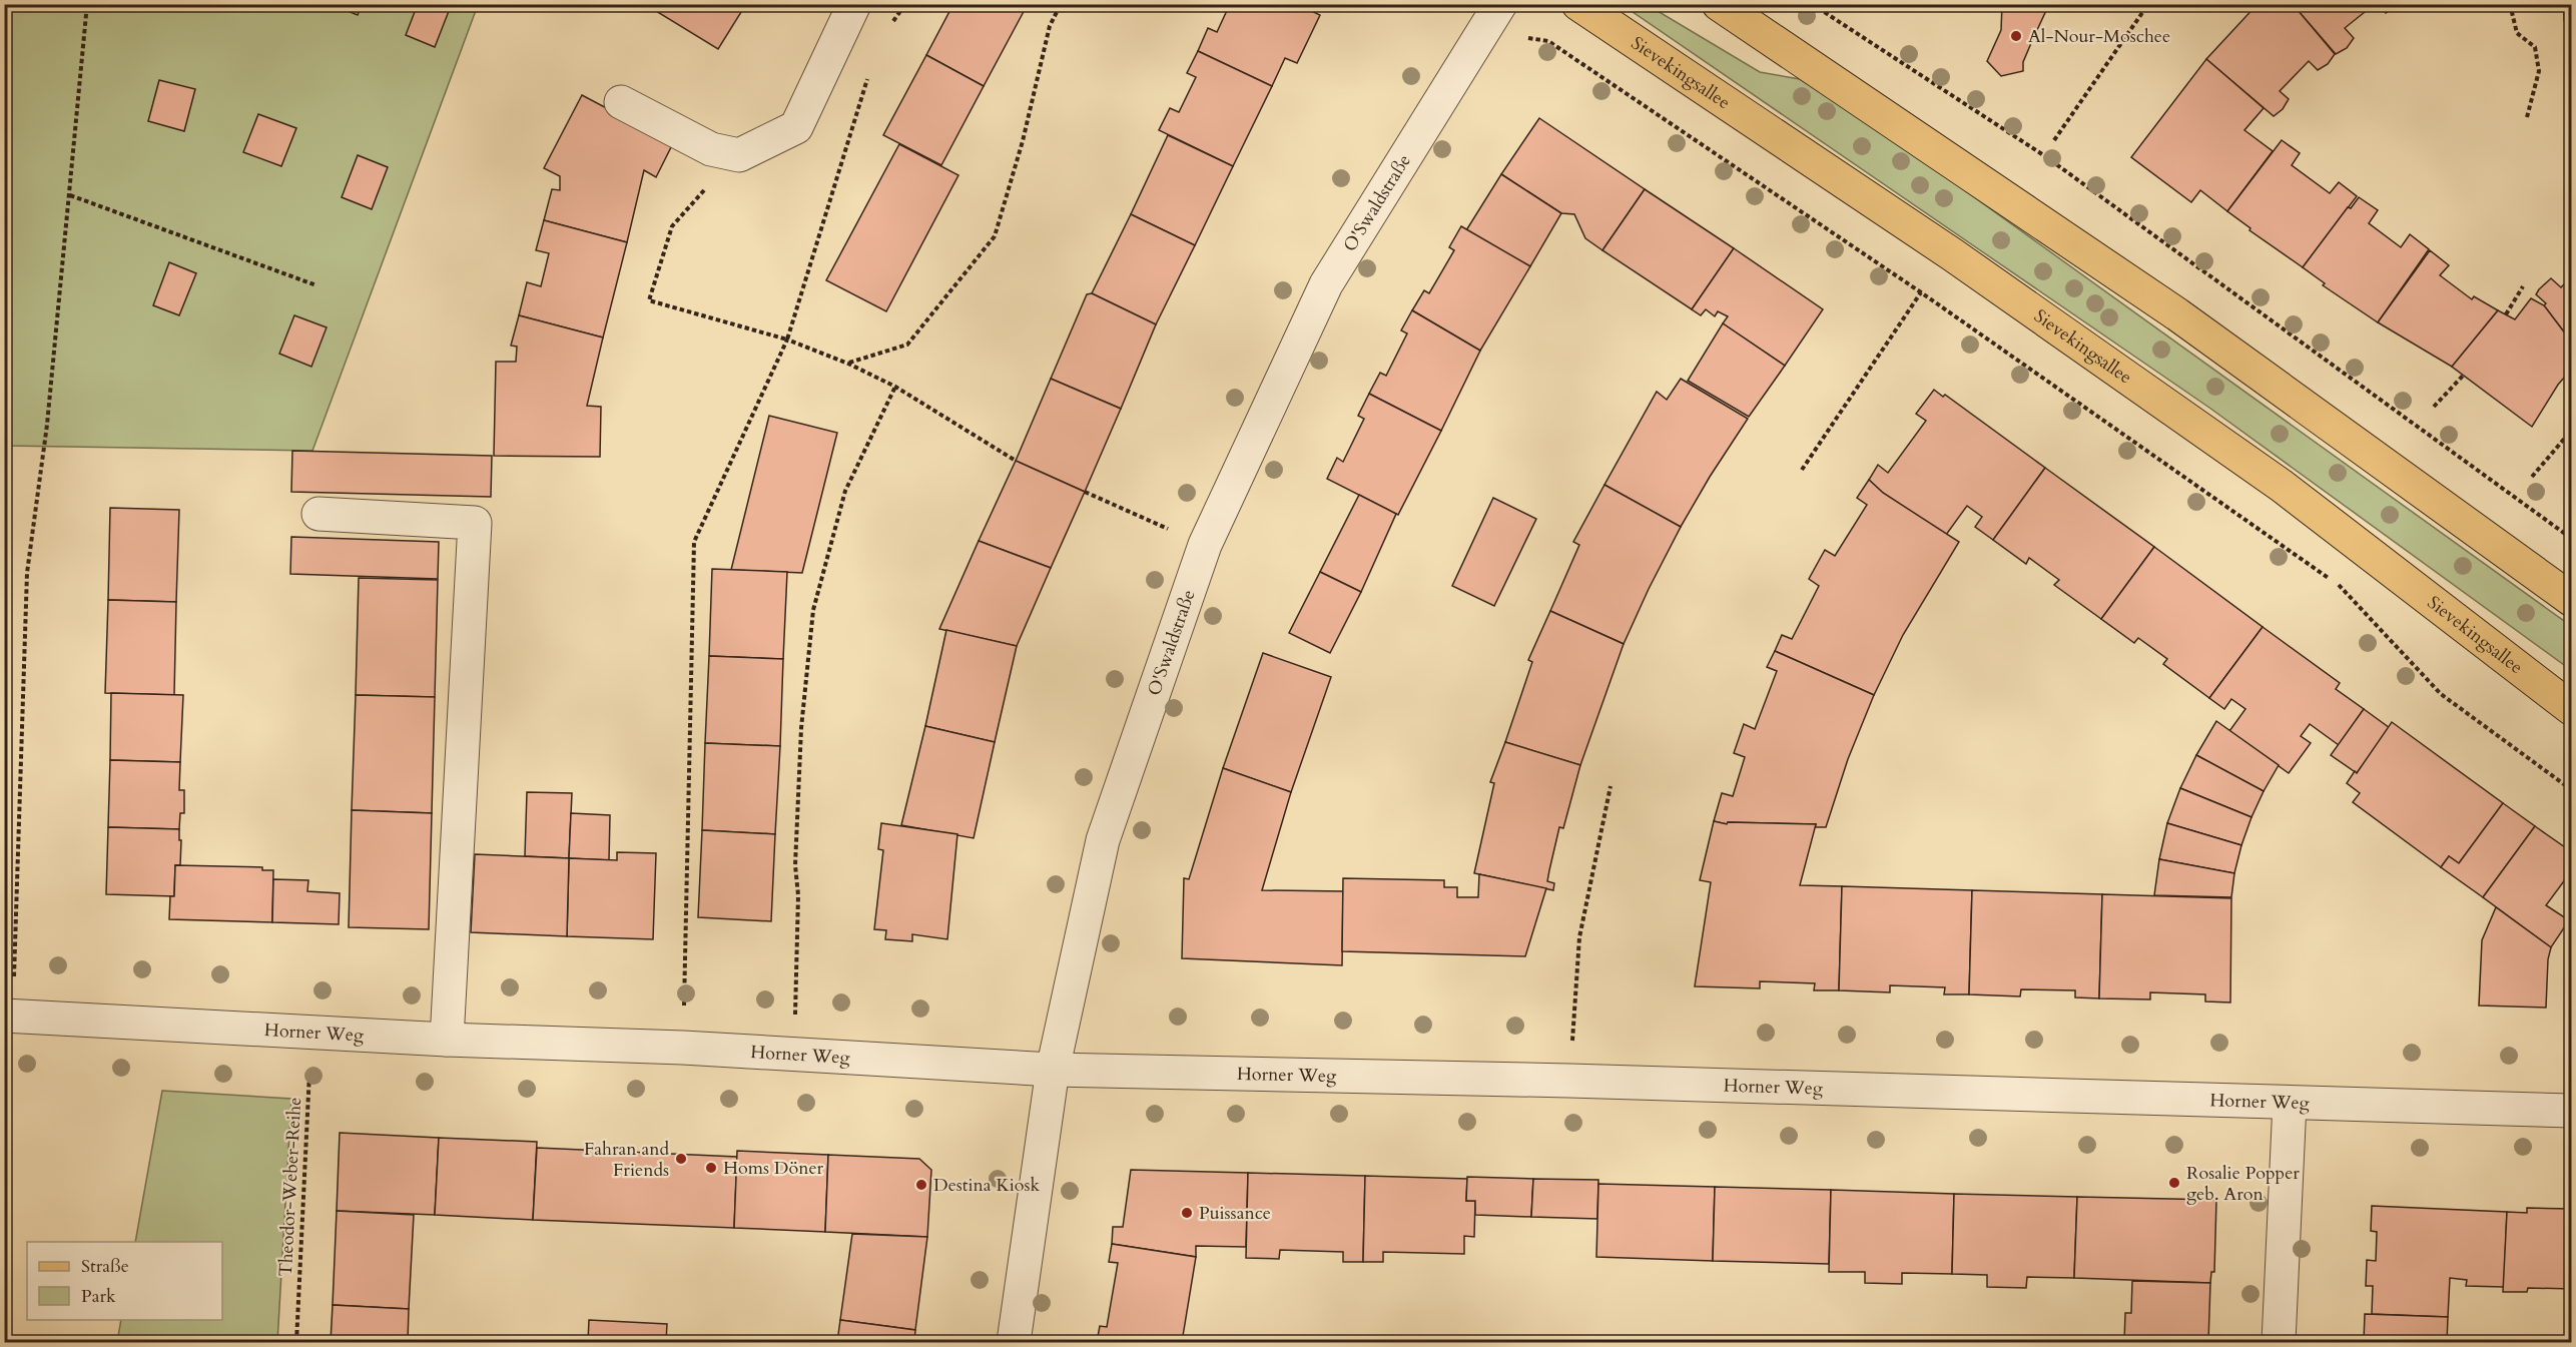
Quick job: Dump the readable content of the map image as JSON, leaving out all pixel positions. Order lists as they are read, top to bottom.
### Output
{
  "streets": {
    "main road": ["Sievekingsallee"],
    "street": ["O'Swaldstraße", "Horner Weg"],
    "path": ["Theodor-Weber-Reihe"]
  },
  "crossings": [
    ["O'Swaldstraße", "Horner Weg"],
    ["Horner Weg", "Theodor-Weber-Reihe"]
  ],
  "places": [
    "Al-Nour-Moschee",
    "Fahran and Friends",
    "Homs Döner",
    "Rosalie Popper geb. Aron",
    "Destina Kiosk",
    "Puissance"
  ],
  "legend": ["Straße", "Park"]
}
